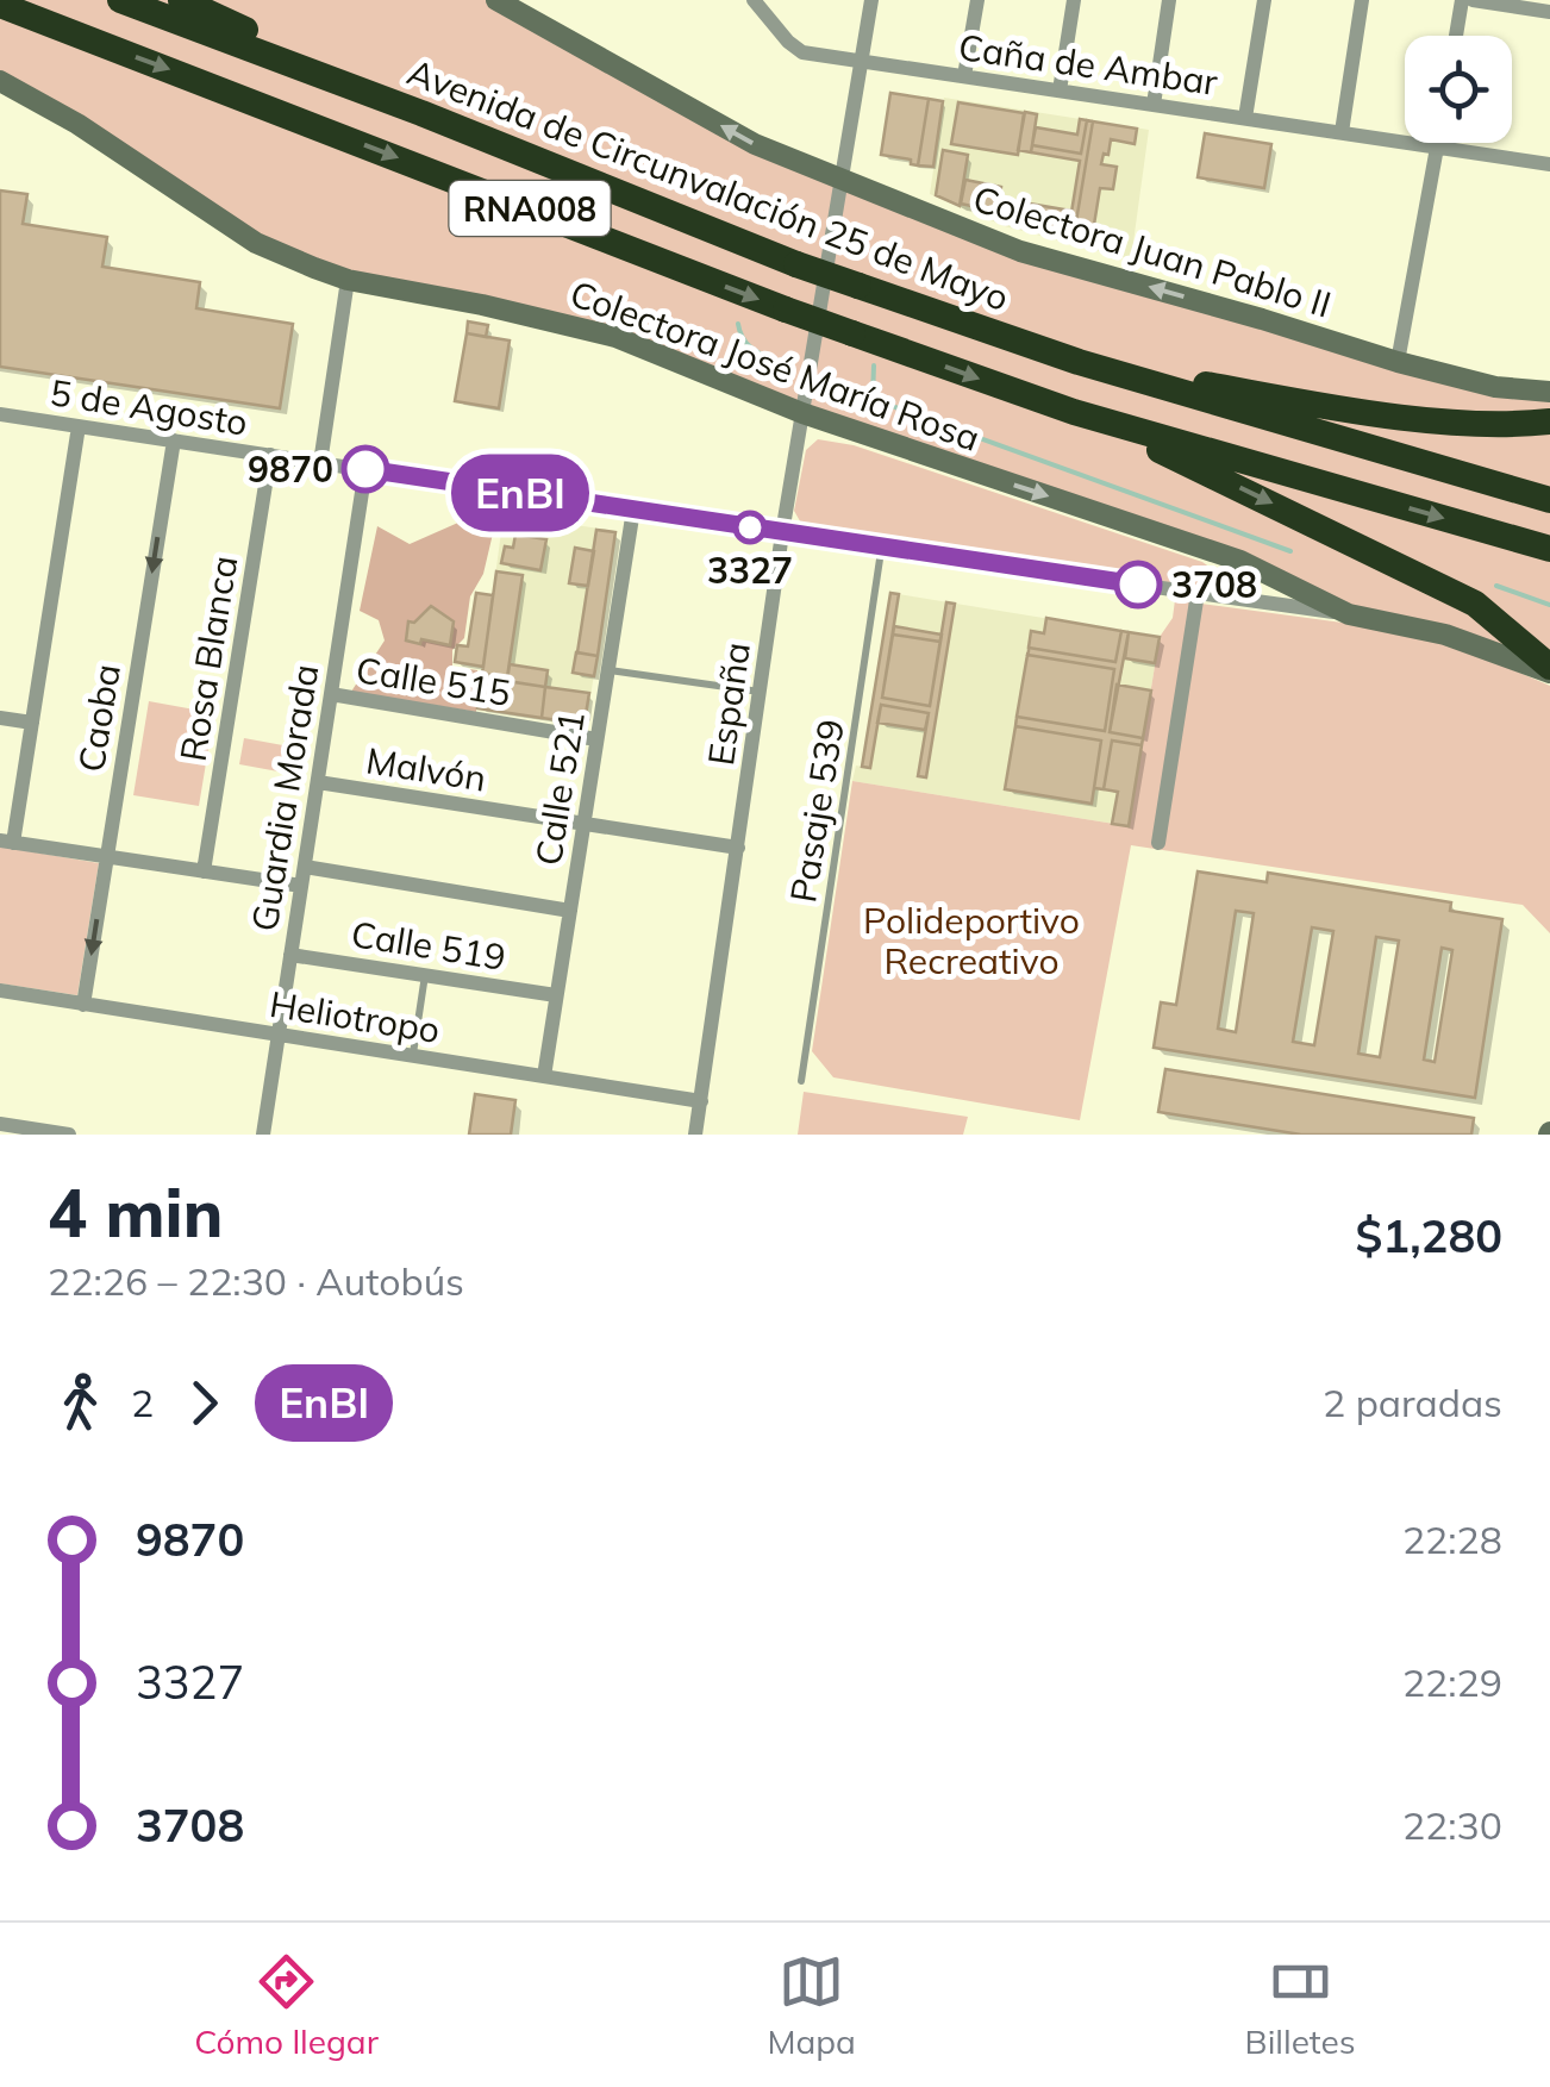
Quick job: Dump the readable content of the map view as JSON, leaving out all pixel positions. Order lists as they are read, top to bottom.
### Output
{
  "streets": {
    "highway": ["Avenida de Circunvalación 25 de Mayo", "RNA008"],
    "main road": ["Colectora Juan Pablo II", "Colectora José María Rosa"],
    "street": [
      "Caña de Ambar",
      "5 de Agosto",
      "Rosa Blanca",
      "Calle 515",
      "España",
      "Caoba",
      "Malvón",
      "Calle 521",
      "Guardia Morada",
      "Calle 519",
      "Heliotropo"
    ],
    "lane": ["Pasaje 539"]
  },
  "crossings": [
    ["Caña de Ambar", "España"],
    ["Colectora Juan Pablo II", "España"],
    ["Colectora José María Rosa", "5 de Agosto"],
    ["Colectora José María Rosa", "España"],
    ["5 de Agosto", "Rosa Blanca"],
    ["5 de Agosto", "España"],
    ["5 de Agosto", "Caoba"],
    ["5 de Agosto", "Calle 521"],
    ["5 de Agosto", "Guardia Morada"],
    ["5 de Agosto", "Pasaje 539"],
    ["Calle 515", "Calle 521"],
    ["Calle 515", "Guardia Morada"],
    ["España", "Malvón"],
    ["España", "Heliotropo"],
    ["Caoba", "Heliotropo"],
    ["Malvón", "Calle 521"],
    ["Malvón", "Guardia Morada"],
    ["Calle 521", "Calle 519"],
    ["Calle 521", "Heliotropo"],
    ["Guardia Morada", "Calle 519"],
    ["Guardia Morada", "Heliotropo"]
  ],
  "one_way": ["Colectora Juan Pablo II"],
  "parks": ["Polideportivo Recreativo"],
  "places": ["9870", "3327", "3708"],
  "lines": ["bus line EnBI"],
  "page": {
    "on_map": "EnBI",
    "heading": ["4 min", "22:26 – 22:30 · Autobús", "$1,280"],
    "legs": ["2", "EnBI", "2 paradas"],
    "list": [
      {
        "name": "9870",
        "value": "22:28"
      },
      {
        "name": "3327",
        "value": "22:29"
      },
      {
        "name": "3708",
        "value": "22:30"
      }
    ],
    "tabs": ["Cómo llegar", "Mapa", "Billetes"]
  }
}
